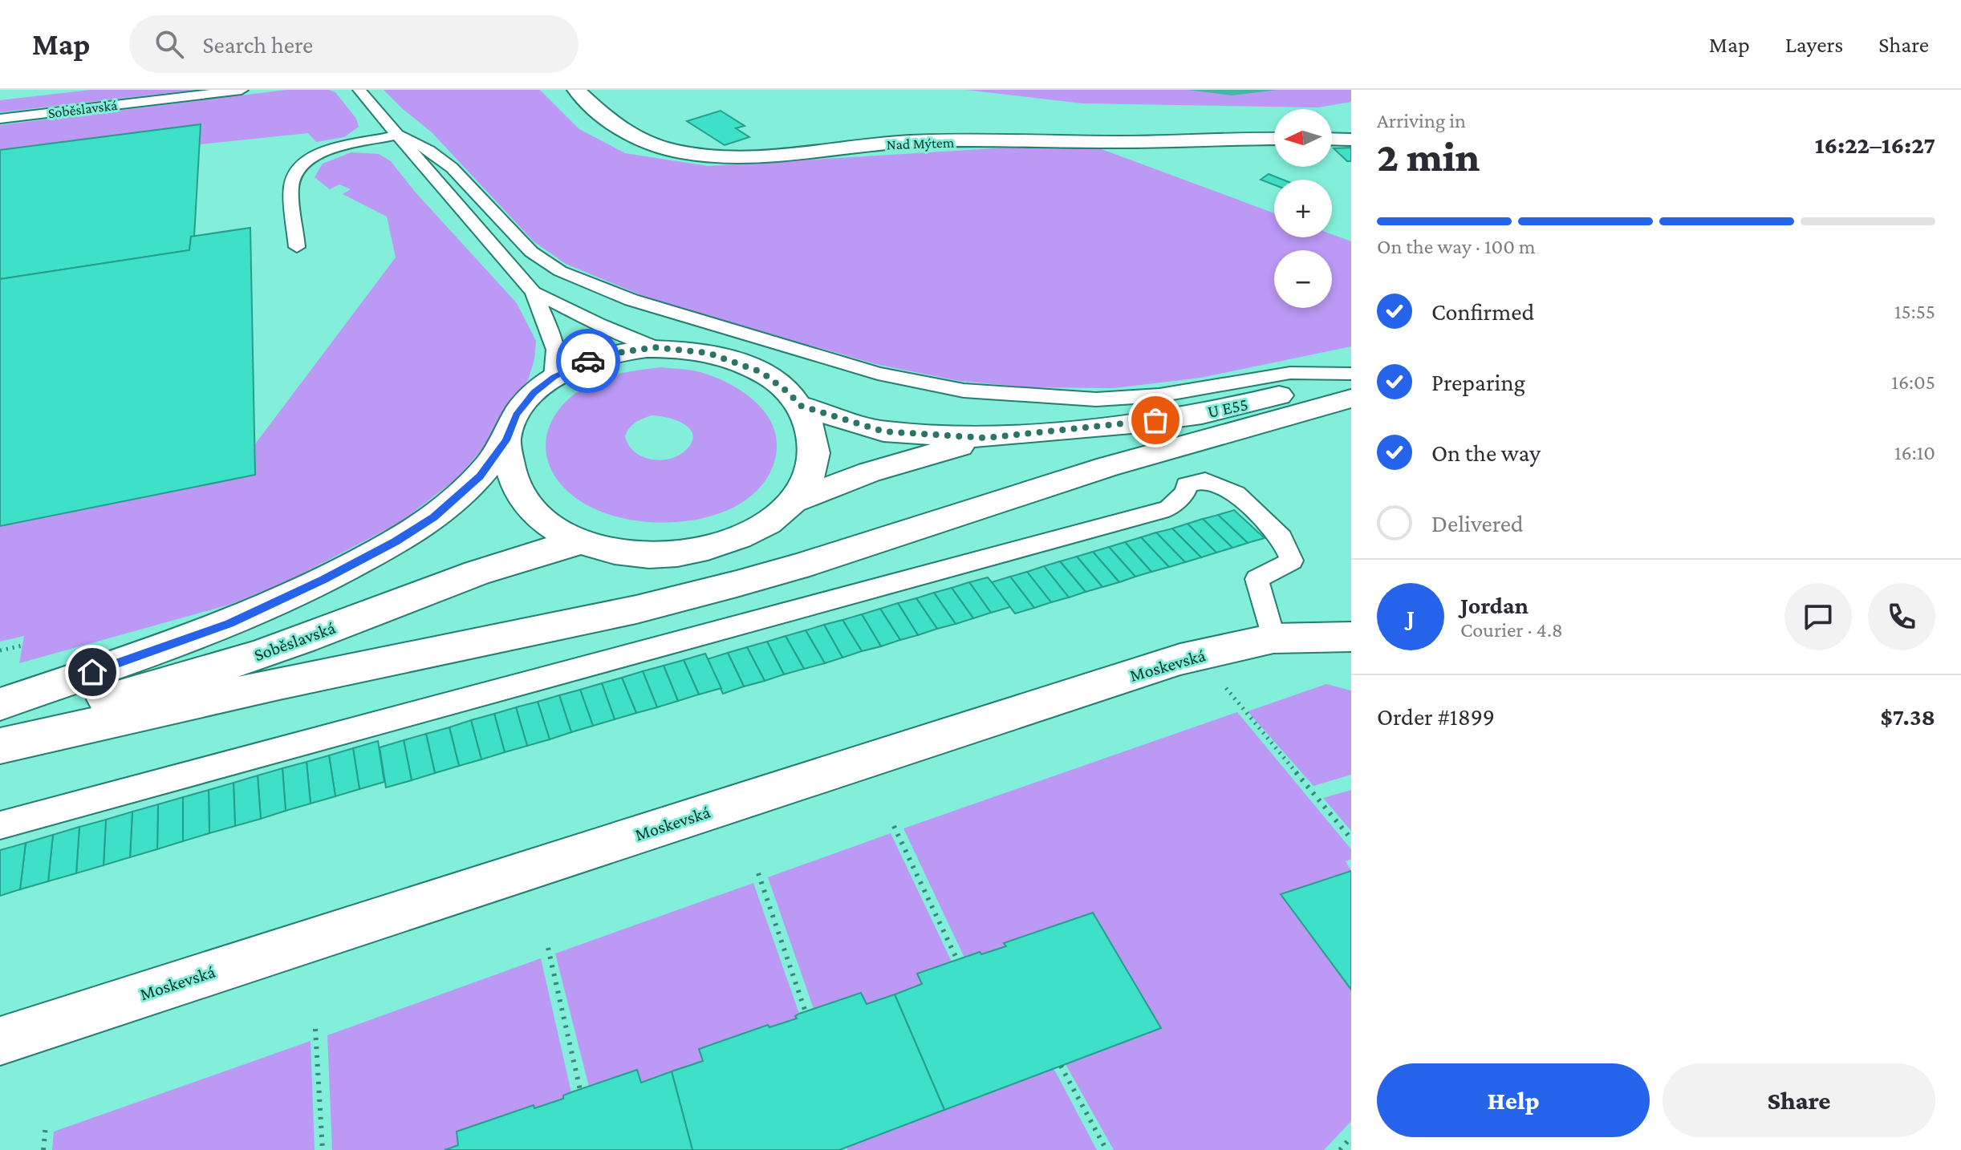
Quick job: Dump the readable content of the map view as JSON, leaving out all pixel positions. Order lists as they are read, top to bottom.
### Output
{
  "streets": {
    "main road": [
      "Soběslavská",
      "Nad Mýtem",
      "U E55",
      "Moskevská"
    ]
  },
  "north": "left",
  "page": {
    "header": "Map",
    "search": "Search here",
    "nav": ["Map", "Layers", "Share"],
    "heading": ["2 min", "Arriving in", "16:22–16:27"],
    "panel": [
      "Jordan",
      "Courier · 4.8",
      "Order #1899",
      "$7.38"
    ],
    "map_buttons": ["+", "−"],
    "bar": "On the way · 100 m",
    "list": [
      ["Confirmed", "15:55"],
      ["Preparing", "16:05"],
      ["On the way", "16:10"],
      "Delivered"
    ],
    "round": "J",
    "buttons": ["Help", "Share"]
  }
}
